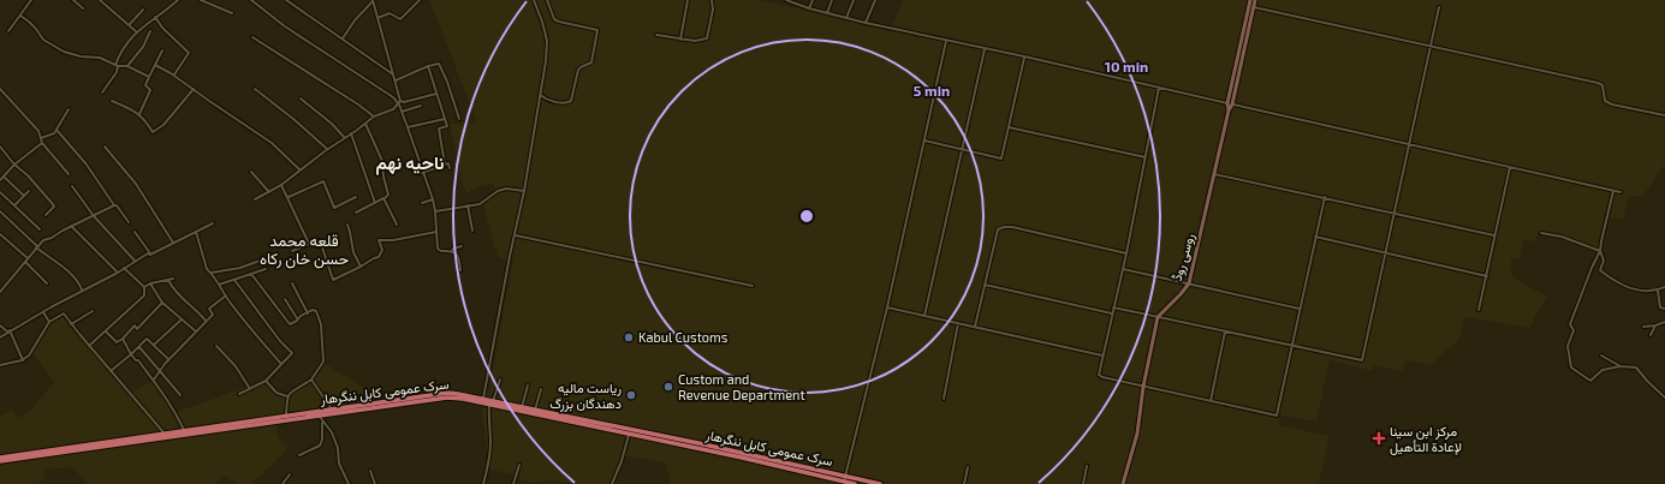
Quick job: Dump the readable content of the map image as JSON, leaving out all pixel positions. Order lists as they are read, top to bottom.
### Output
{
  "streets": {
    "highway": ["سرک عمومی کابل ننگرهار"],
    "main road": ["روسی روڈ"]
  },
  "districts": ["ناحیه نهم", "قلعه محمد حسن خان رکاه"],
  "places": {
    "other": ["Kabul Customs", "Custom and Revenue Department", "ریاست مالیه دهندگان بزرگ"],
    "health": ["مركز ابن سينا لإعادة التأهيل"]
  },
  "rings": ["10 min", "5 min"]
}
